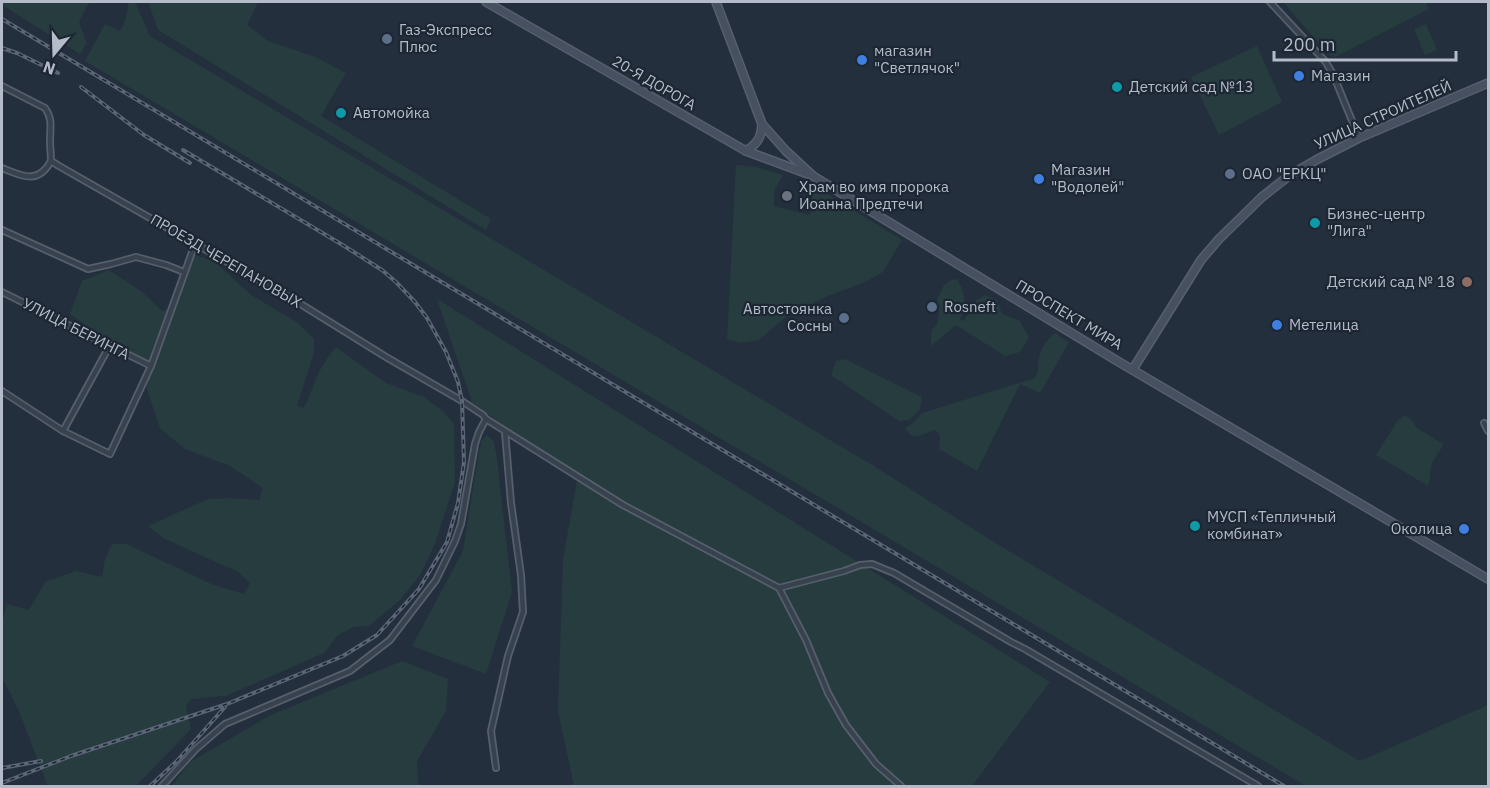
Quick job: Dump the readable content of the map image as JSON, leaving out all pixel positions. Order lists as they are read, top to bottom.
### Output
{
  "streets": {
    "main road": ["20-Я ДОРОГА", "УЛИЦА СТРОИТЕЛЕЙ", "ПРОСПЕКТ МИРА"],
    "street": ["ПРОЕЗД ЧЕРЕПАНОВЫХ", "УЛИЦА БЕРИНГА"]
  },
  "crossings": [
    ["20-Я ДОРОГА", "ПРОСПЕКТ МИРА"],
    ["УЛИЦА СТРОИТЕЛЕЙ", "ПРОСПЕКТ МИРА"]
  ],
  "places": [
    "Газ-Экспресс Плюс",
    "магазин \"Светлячок\"",
    "Магазин",
    "Детский сад №13",
    "Автомойка",
    "ОАО \"ЕРКЦ\"",
    "Магазин \"Водолей\"",
    "Храм во имя пророка Иоанна Предтечи",
    "Бизнес-центр \"Лига\"",
    "Детский сад № 18",
    "Rosneft",
    "Автостоянка Сосны",
    "Метелица",
    "МУСП «Тепличный комбинат»",
    "Околица"
  ],
  "scale_bar": "200 m",
  "north": "bottom"
}
